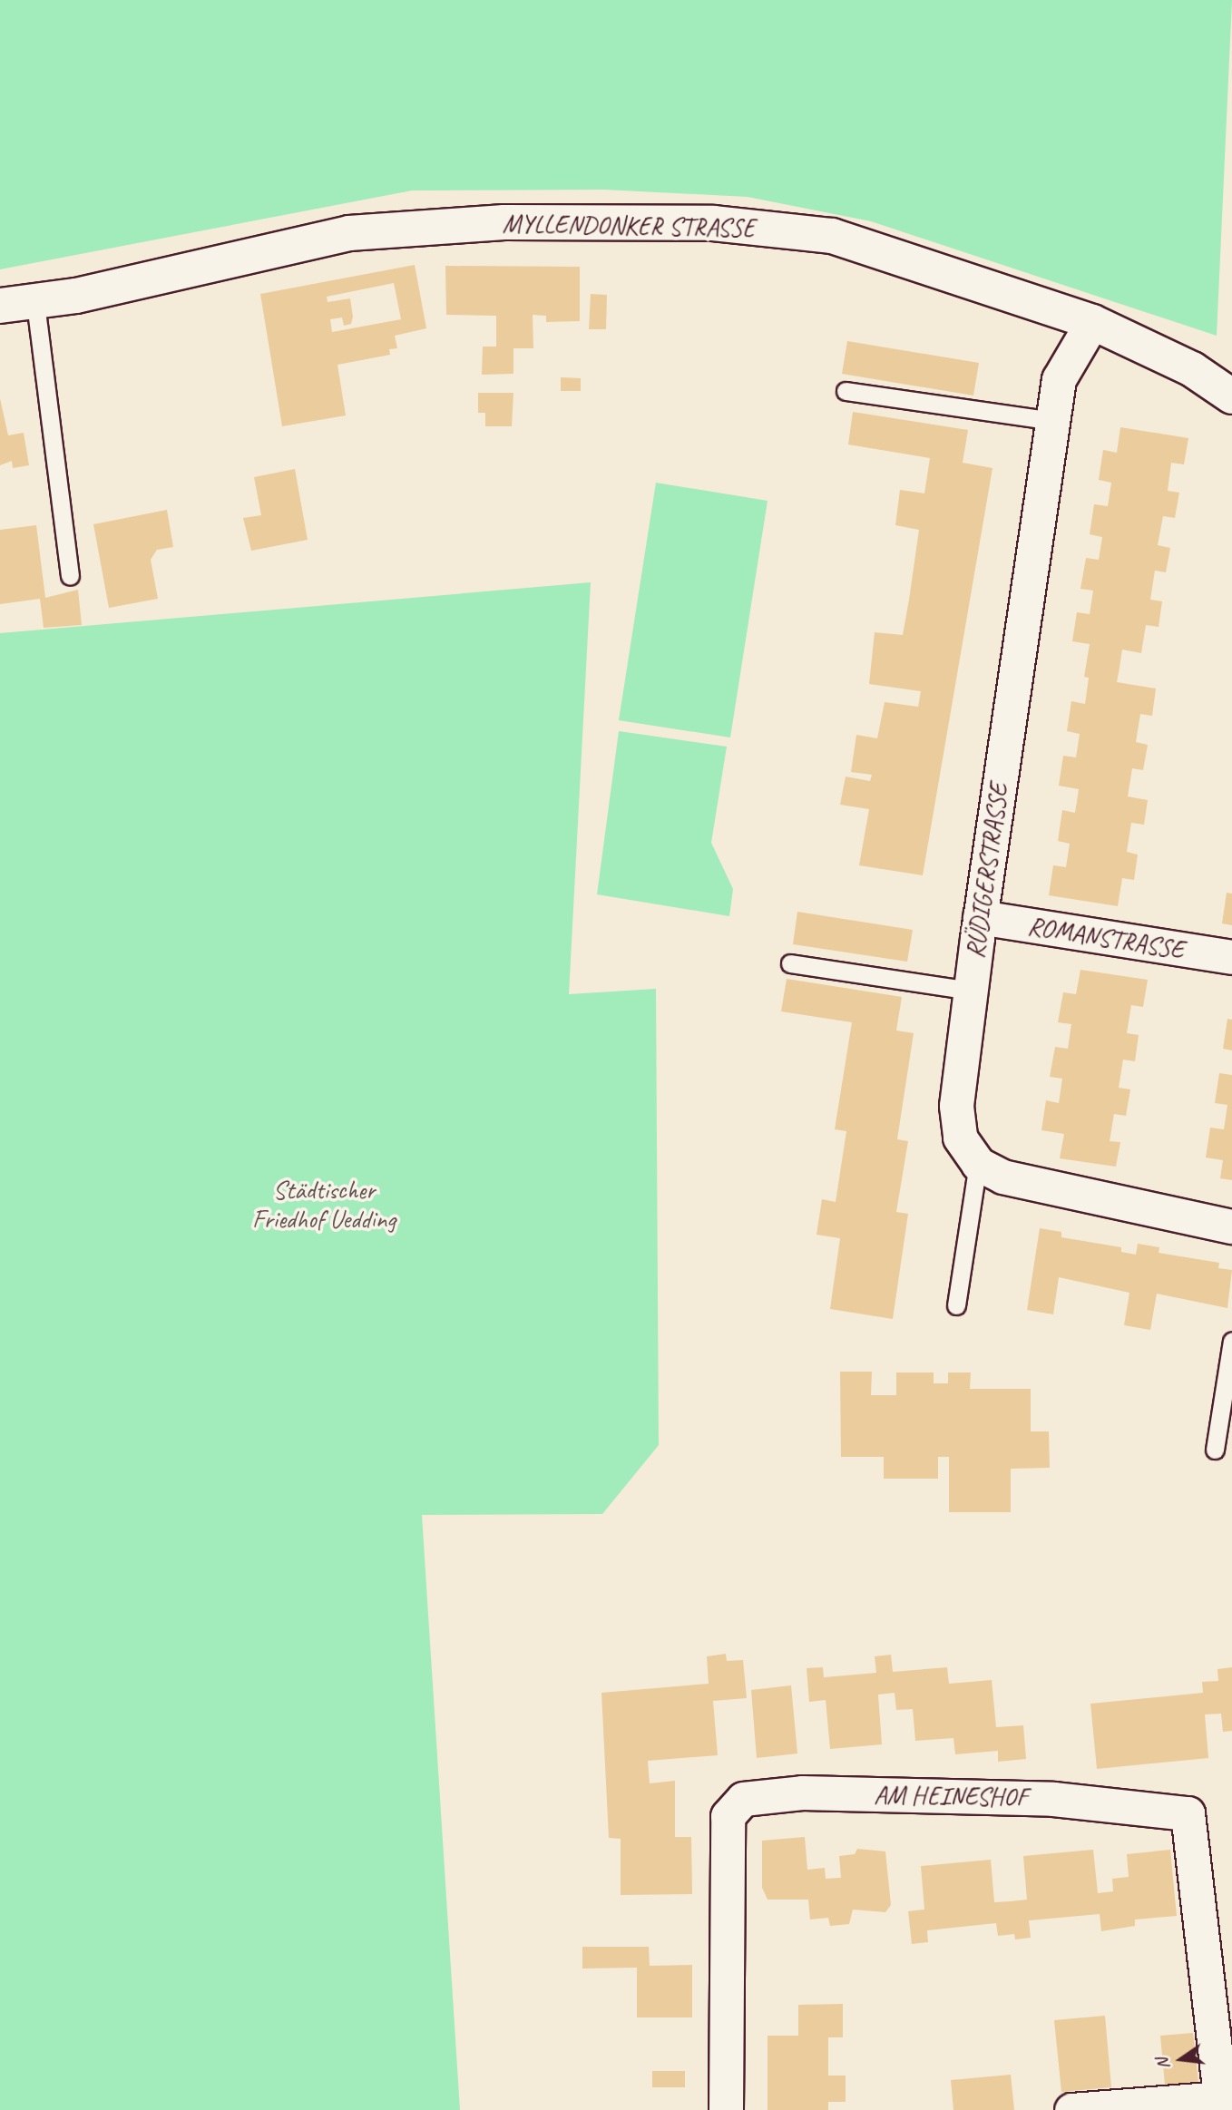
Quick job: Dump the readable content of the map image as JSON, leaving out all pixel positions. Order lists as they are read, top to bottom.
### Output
{
  "streets": {
    "street": [
      "MYLLENDONKER STRASSE",
      "RÜDIGERSTRASSE",
      "ROMANSTRASSE",
      "AM HEINESHOF"
    ]
  },
  "crossings": [
    ["MYLLENDONKER STRASSE", "RÜDIGERSTRASSE"],
    ["RÜDIGERSTRASSE", "ROMANSTRASSE"]
  ],
  "parks": ["Städtischer Friedhof Uedding"],
  "north": "left"
}
